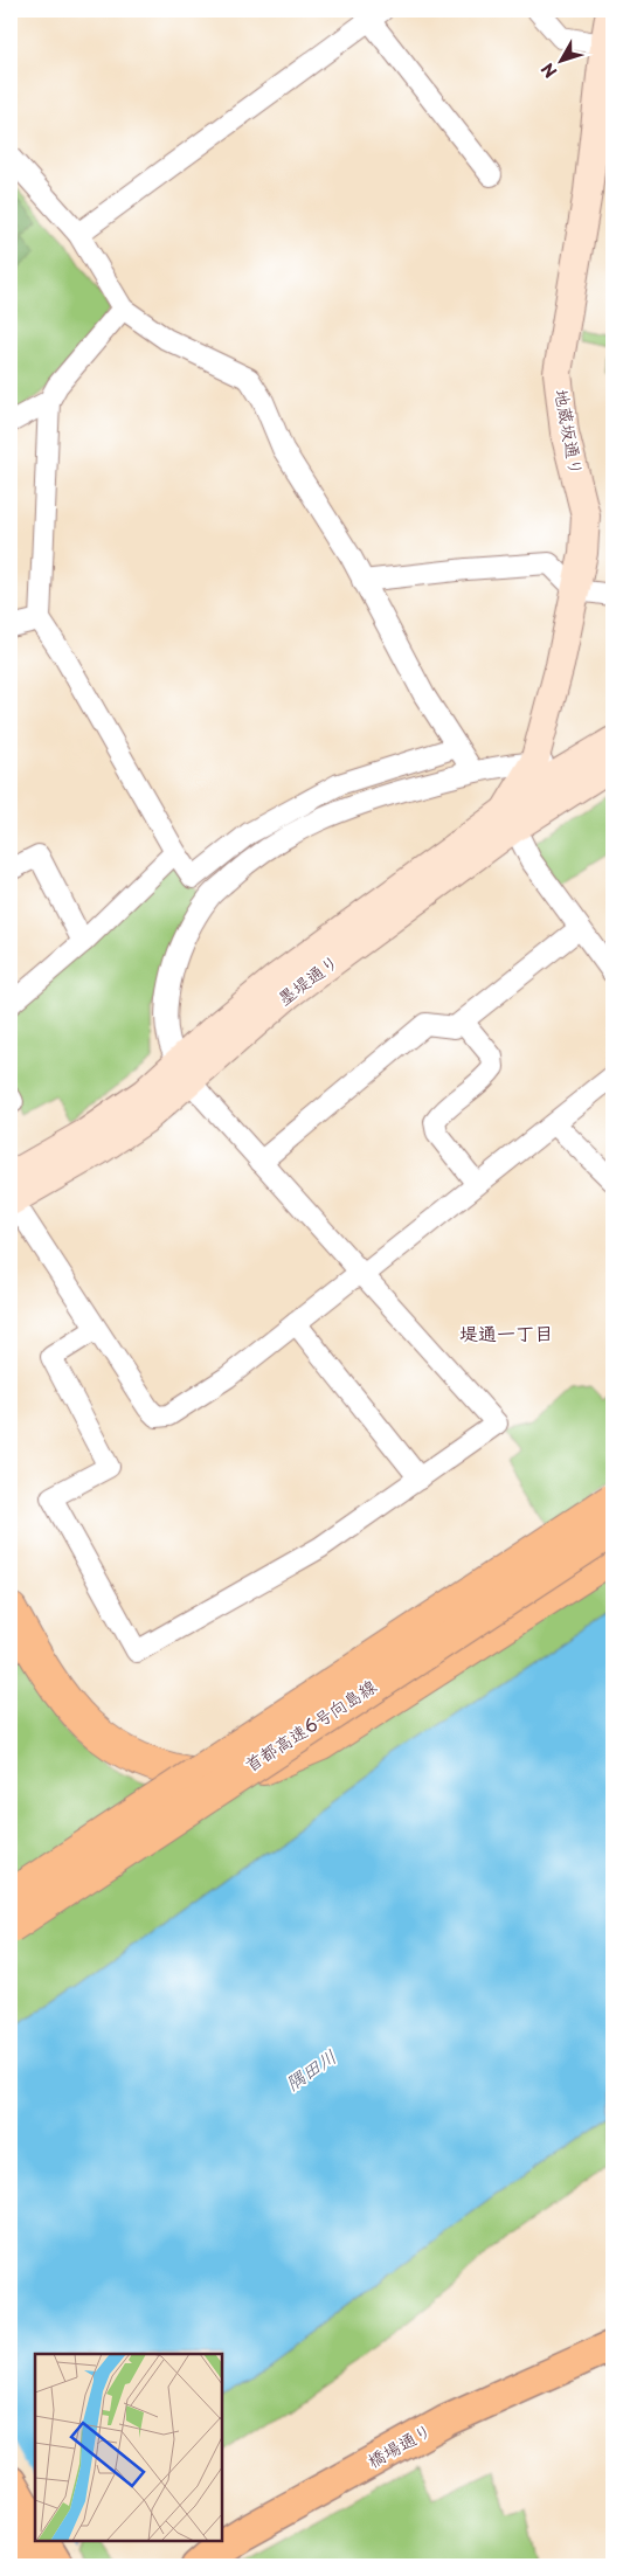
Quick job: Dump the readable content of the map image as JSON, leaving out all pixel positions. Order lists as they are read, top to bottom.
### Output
{
  "streets": {
    "highway": ["首都高速6号向島線"],
    "main road": ["地蔵坂通り", "墨堤通り", "橋場通り"]
  },
  "crossings": [
    ["地蔵坂通り", "墨堤通り"]
  ],
  "districts": ["堤通一丁目"],
  "water": ["隅田川"],
  "north": "bottom left"
}
